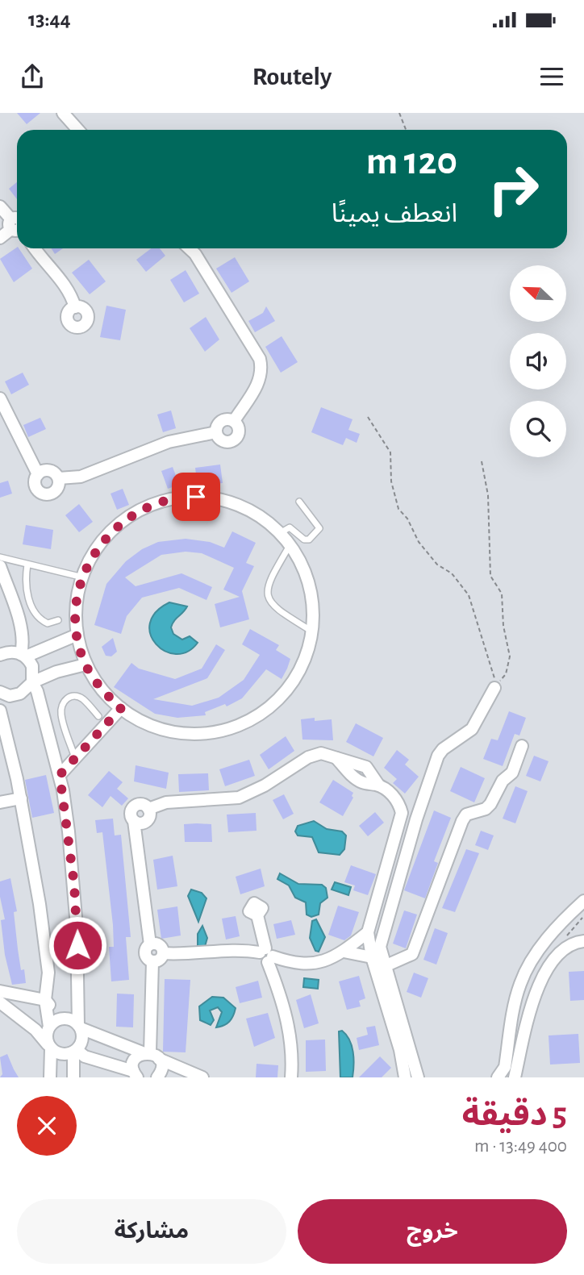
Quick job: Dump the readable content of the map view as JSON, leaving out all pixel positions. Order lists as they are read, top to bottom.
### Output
{
  "north": "top left",
  "page": {
    "status": "13:44",
    "header": "Routely",
    "turn": ["120 m", "انعطف يمينًا"],
    "heading": ["5 دقيقة", "400 m · 13:49"],
    "buttons": ["خروج", "مشاركة"]
  }
}
